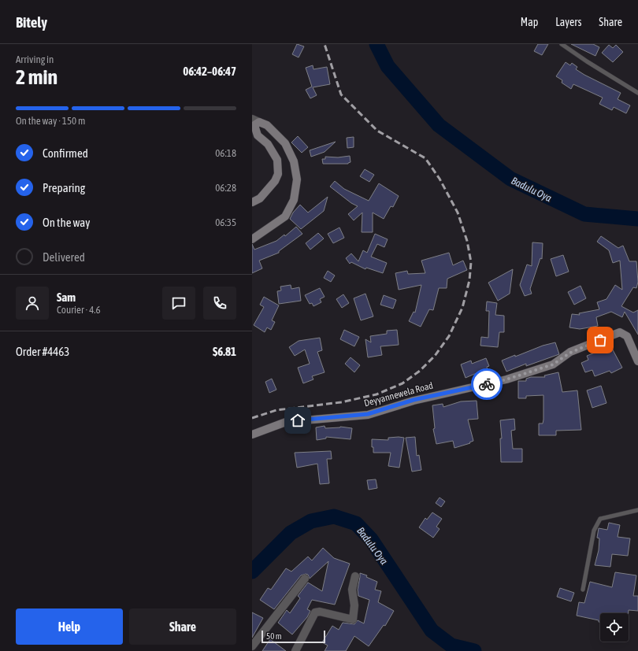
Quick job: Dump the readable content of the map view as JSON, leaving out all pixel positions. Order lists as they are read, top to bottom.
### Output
{
  "streets": {
    "street": ["Deyyannewela Road"]
  },
  "water": ["Badulu Oya"],
  "scale_bar": "50 m",
  "page": {
    "header": "Bitely",
    "nav": ["Map", "Layers", "Share"],
    "heading": ["2 min", "Arriving in", "06:42–06:47"],
    "panel": [
      "Sam",
      "Courier · 4.6",
      "Order #4463",
      "$6.81"
    ],
    "bar": "On the way · 150 m",
    "list": [
      ["Confirmed", "06:18"],
      ["Preparing", "06:28"],
      ["On the way", "06:35"],
      "Delivered"
    ],
    "buttons": ["Help", "Share"],
    "scale": "50 m"
  }
}
